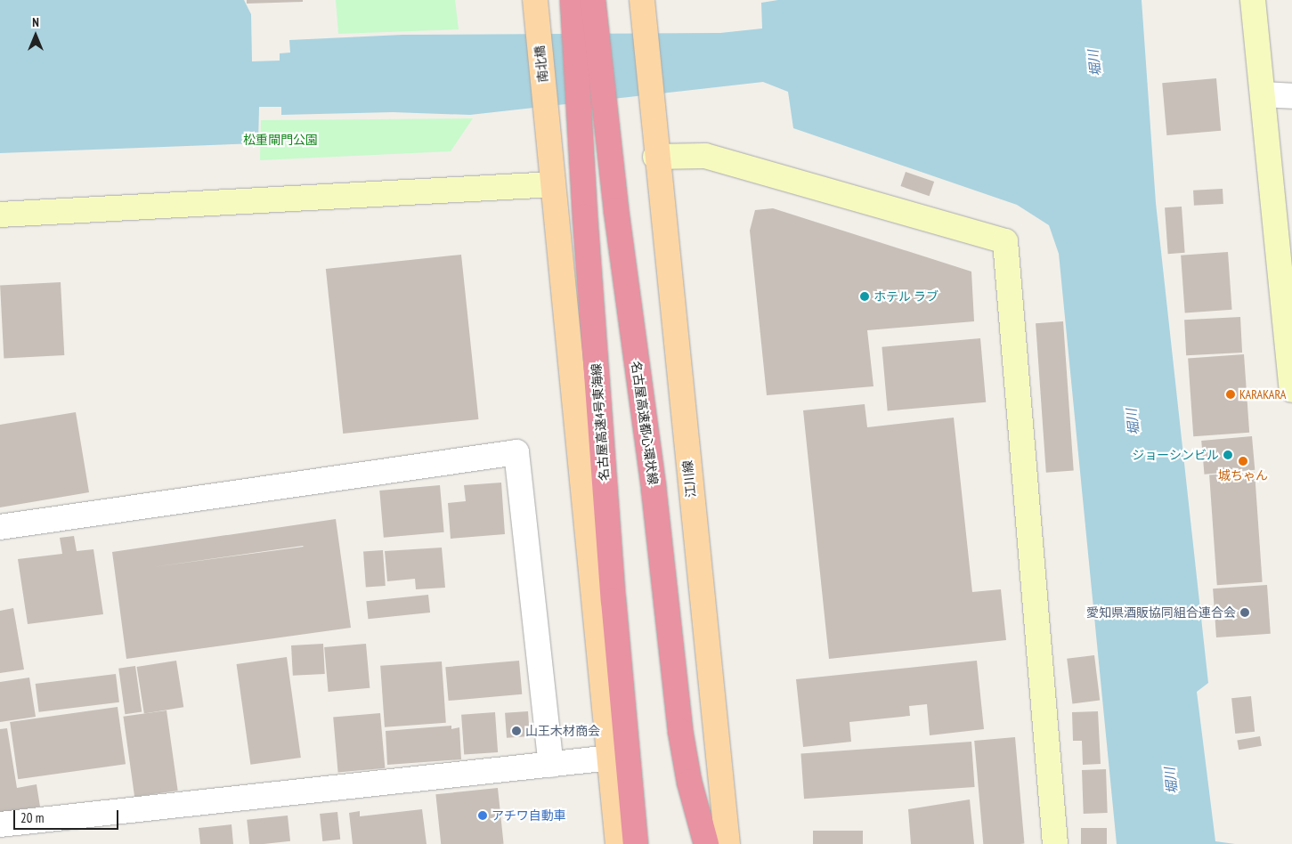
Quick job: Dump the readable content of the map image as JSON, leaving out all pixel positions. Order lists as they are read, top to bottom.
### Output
{
  "streets": {
    "highway": ["名古屋高速4号東海線", "名古屋高速都心環状線"],
    "main road": ["南北橋", "江川線"]
  },
  "water": ["堀川"],
  "parks": ["松重閘門公園"],
  "places": [
    "ホテル ラブ",
    "KARAKARA",
    "ジョーシンビル",
    "城ちゃん",
    "愛知県酒販協同組合連合会",
    "山王木材商会",
    "アチワ自動車"
  ],
  "scale_bar": "20 m",
  "north": "top"
}
